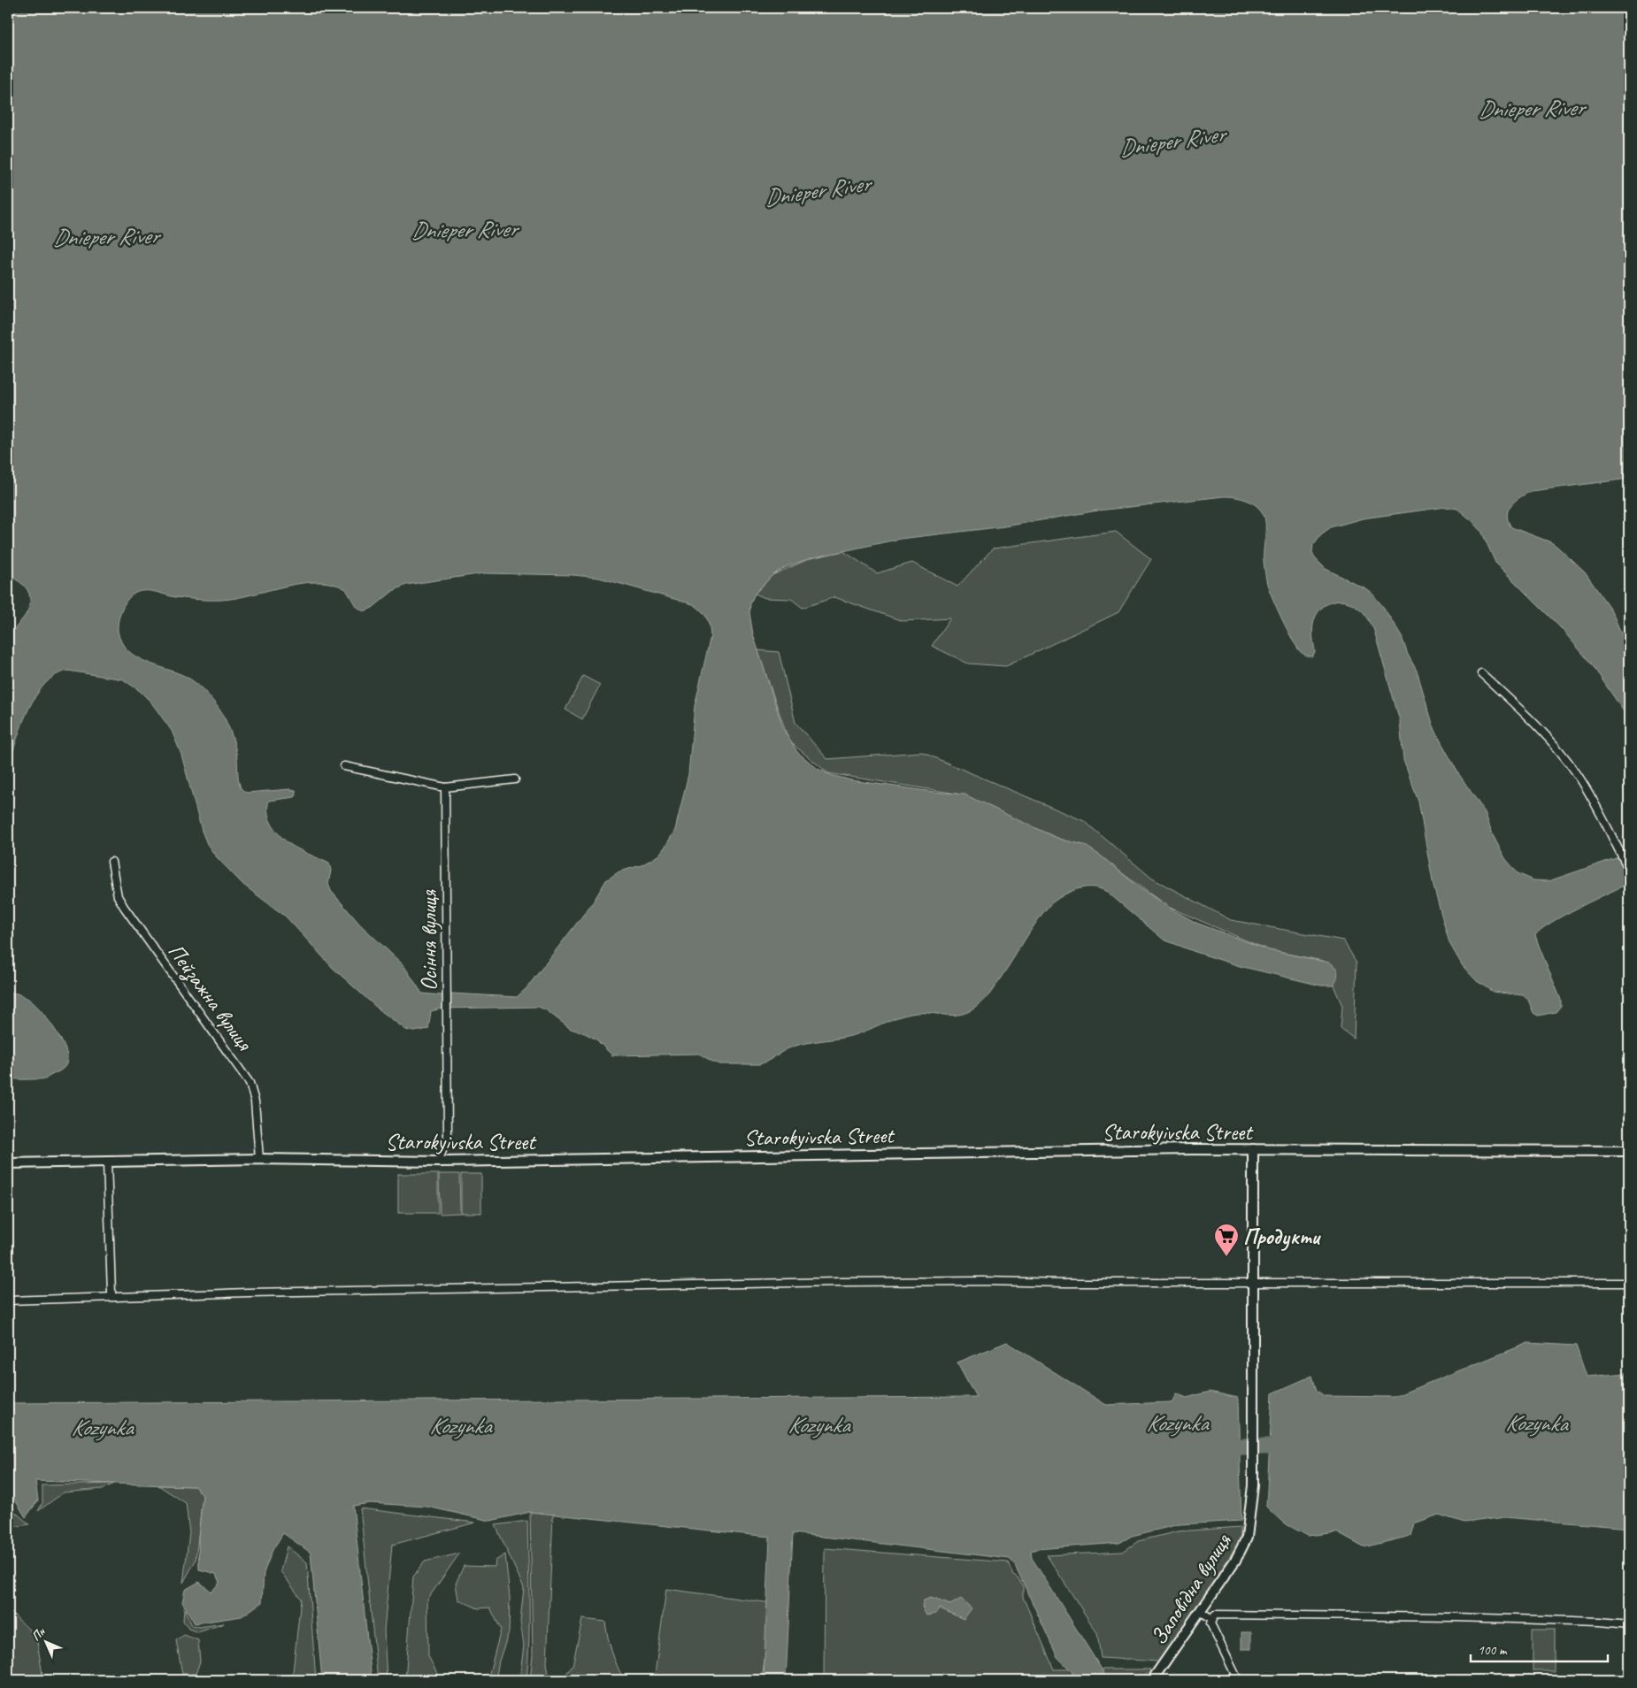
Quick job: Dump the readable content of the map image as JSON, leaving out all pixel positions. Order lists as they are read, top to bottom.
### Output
{
  "streets": {
    "street": [
      "Осіння вулиця",
      "Пейзажна вулиця",
      "Starokyivska Street",
      "Заповідна вулиця"
    ]
  },
  "crossings": [
    ["Осіння вулиця", "Starokyivska Street"],
    ["Пейзажна вулиця", "Starokyivska Street"],
    ["Starokyivska Street", "Заповідна вулиця"]
  ],
  "water": ["Dnieper River", "Kozynka"],
  "places": {
    "supermarket": ["Продукти"]
  },
  "scale_bar": "100 m",
  "north": "top left"
}
